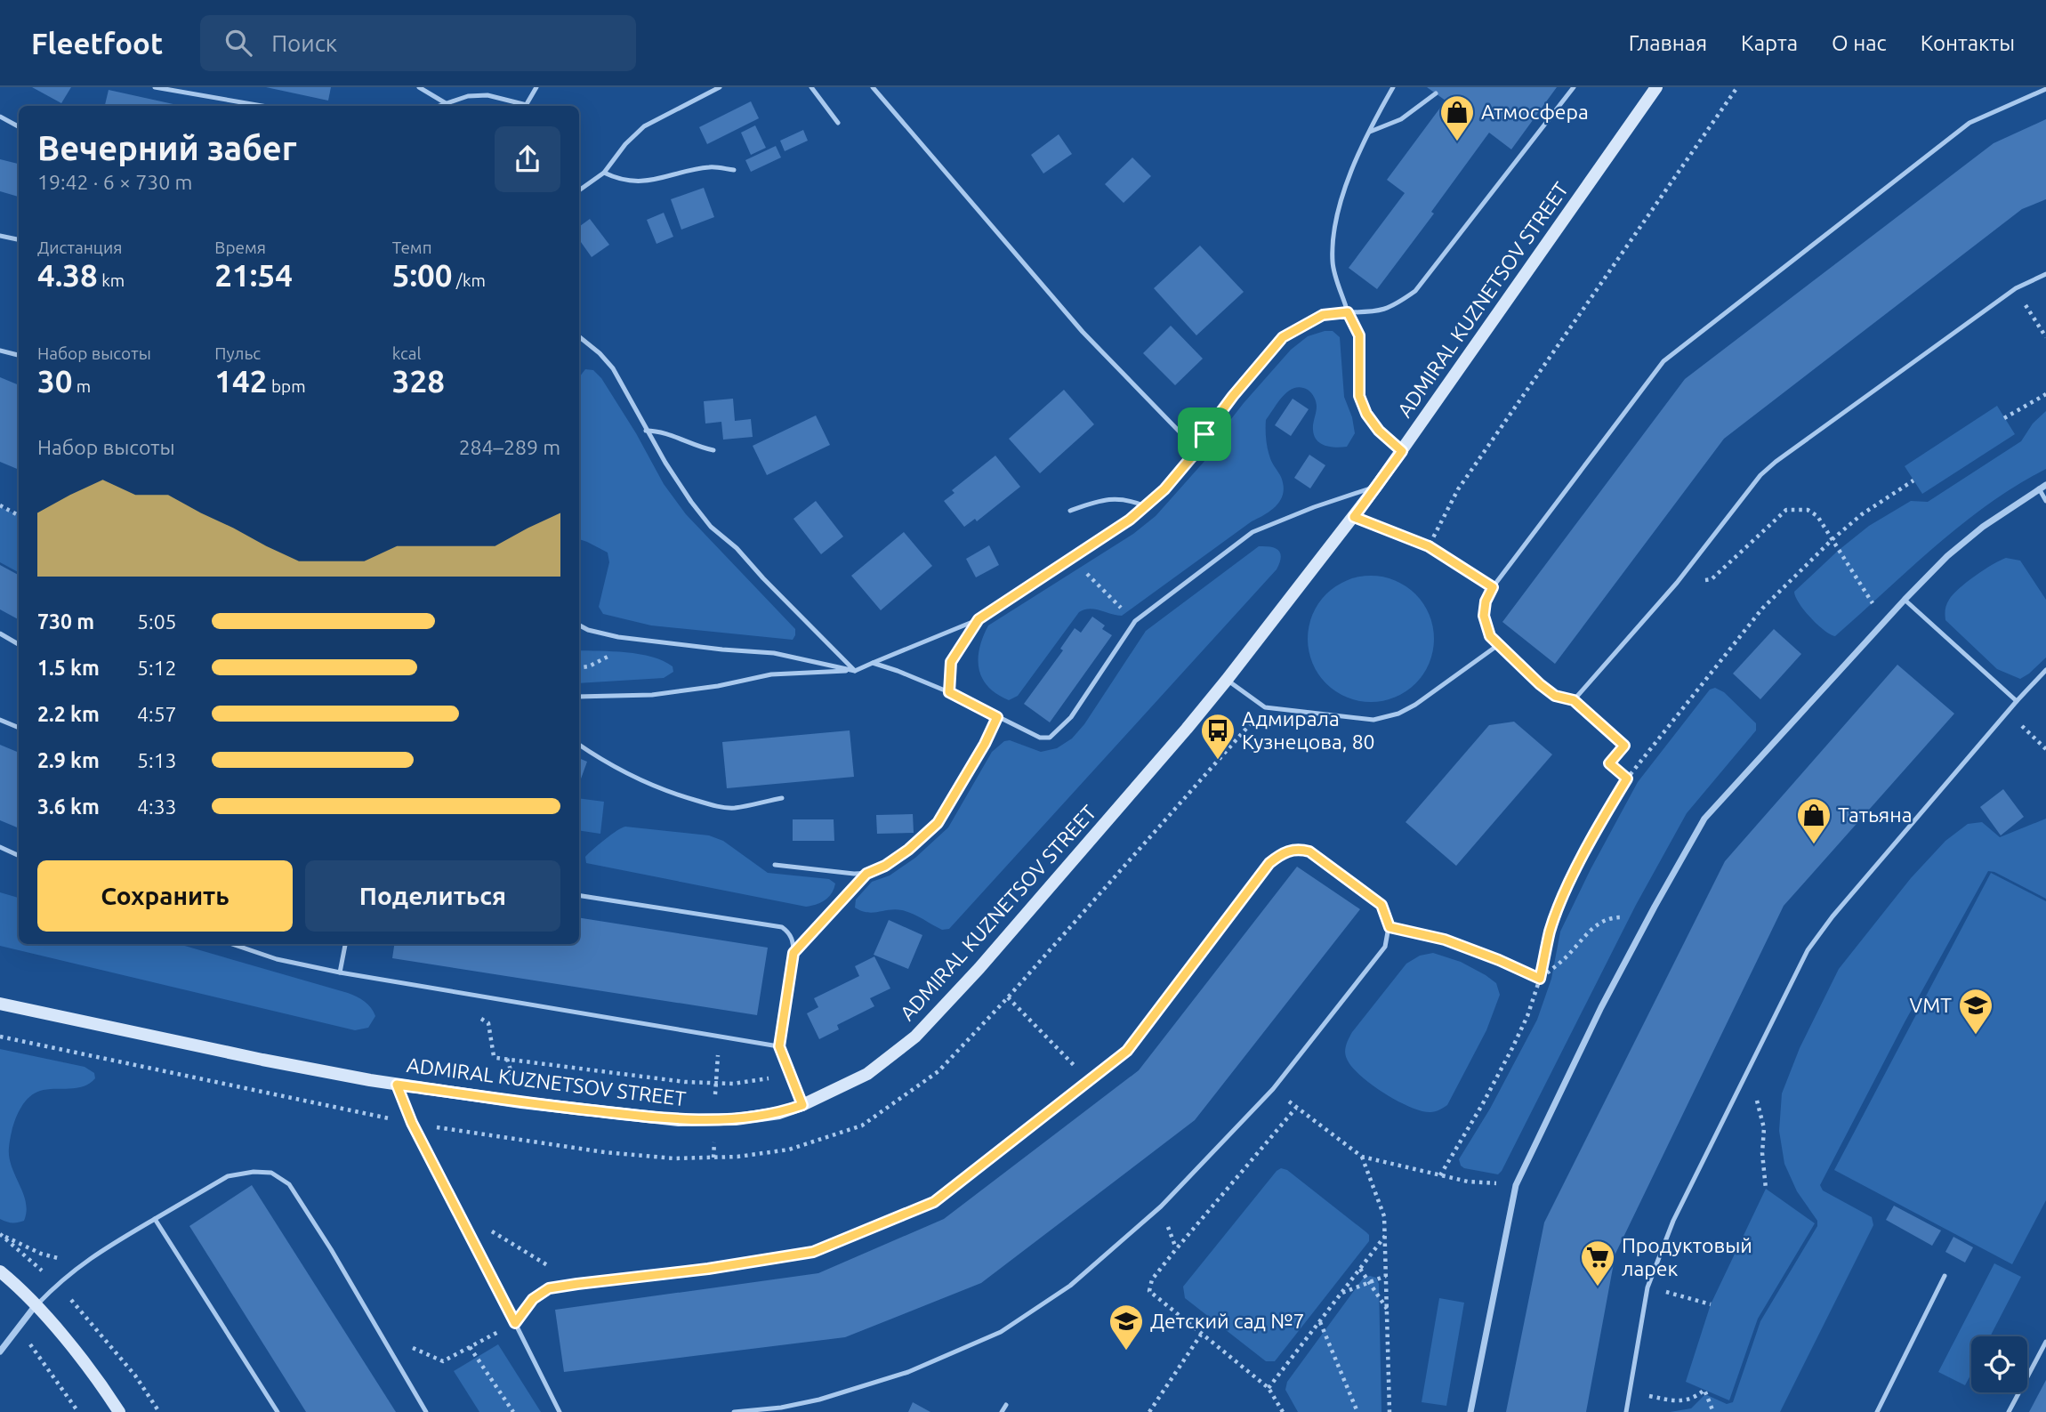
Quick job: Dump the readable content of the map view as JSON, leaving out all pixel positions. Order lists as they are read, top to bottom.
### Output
{
  "streets": {
    "main road": ["ADMIRAL KUZNETSOV STREET"]
  },
  "places": {
    "shop": ["Атмосфера", "Татьяна"],
    "bus stop": ["Адмирала Кузнецова, 80"],
    "school or university": ["VMT", "Детский сад №7"],
    "supermarket": ["Продуктовый ларек"]
  },
  "page": {
    "header": "Fleetfoot",
    "search": "Поиск",
    "nav": [
      "Главная",
      "Карта",
      "О нас",
      "Контакты"
    ],
    "heading": ["Вечерний забег", "19:42 · 6 × 730 m"],
    "stats": [
      ["Дистанция", "4.38 km"],
      ["Время", "21:54"],
      ["Темп", "5:00 /km"],
      ["Набор высоты", "30 m"],
      ["Пульс", "142 bpm"],
      ["kcal", "328"]
    ],
    "chart": ["Набор высоты", "284–289 m"],
    "list": [
      {
        "name": "730 m",
        "note": "5:05"
      },
      {
        "name": "1.5 km",
        "note": "5:12"
      },
      {
        "name": "2.2 km",
        "note": "4:57"
      },
      {
        "name": "2.9 km",
        "note": "5:13"
      },
      {
        "name": "3.6 km",
        "note": "4:33"
      }
    ],
    "buttons": ["Сохранить", "Поделиться"]
  }
}
